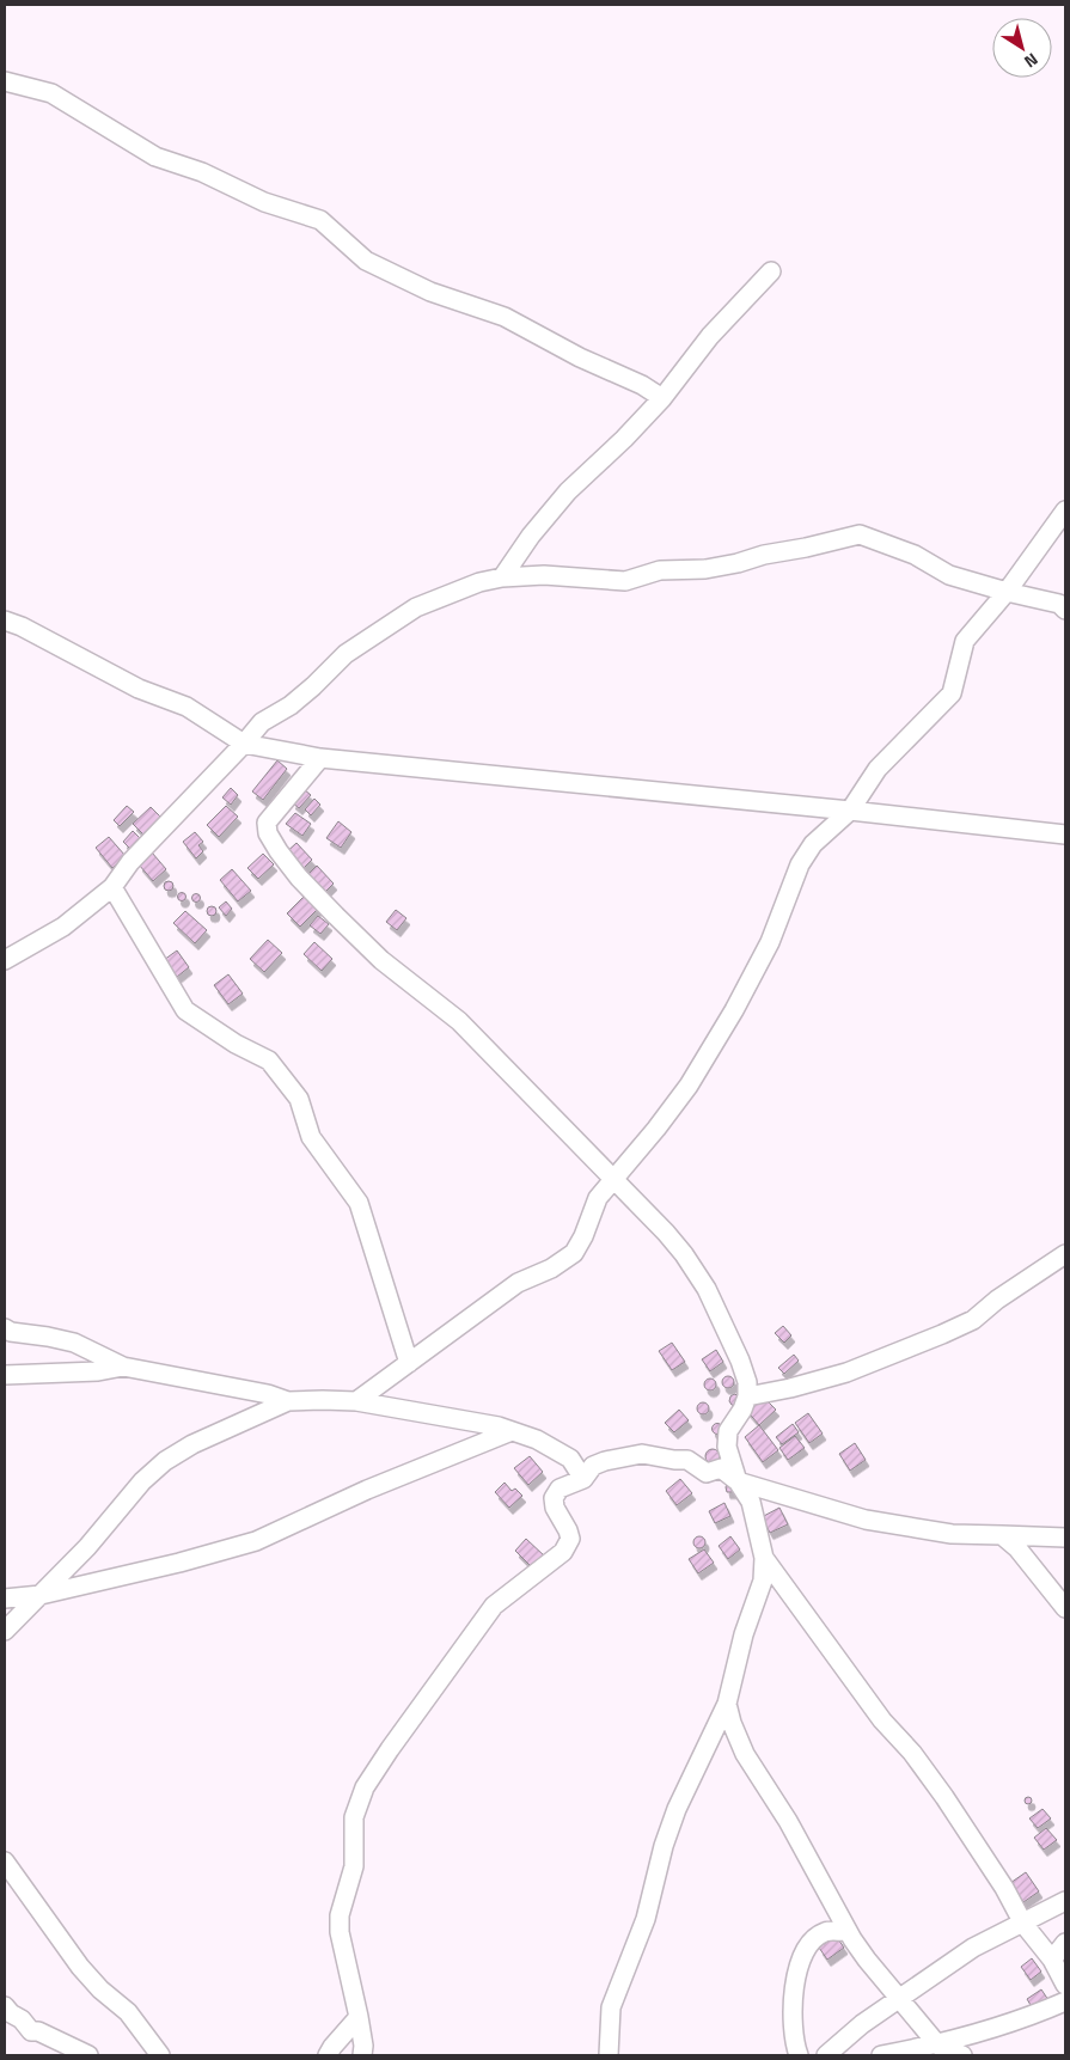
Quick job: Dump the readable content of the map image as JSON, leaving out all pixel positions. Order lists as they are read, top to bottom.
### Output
{
  "north": "bottom right"
}
